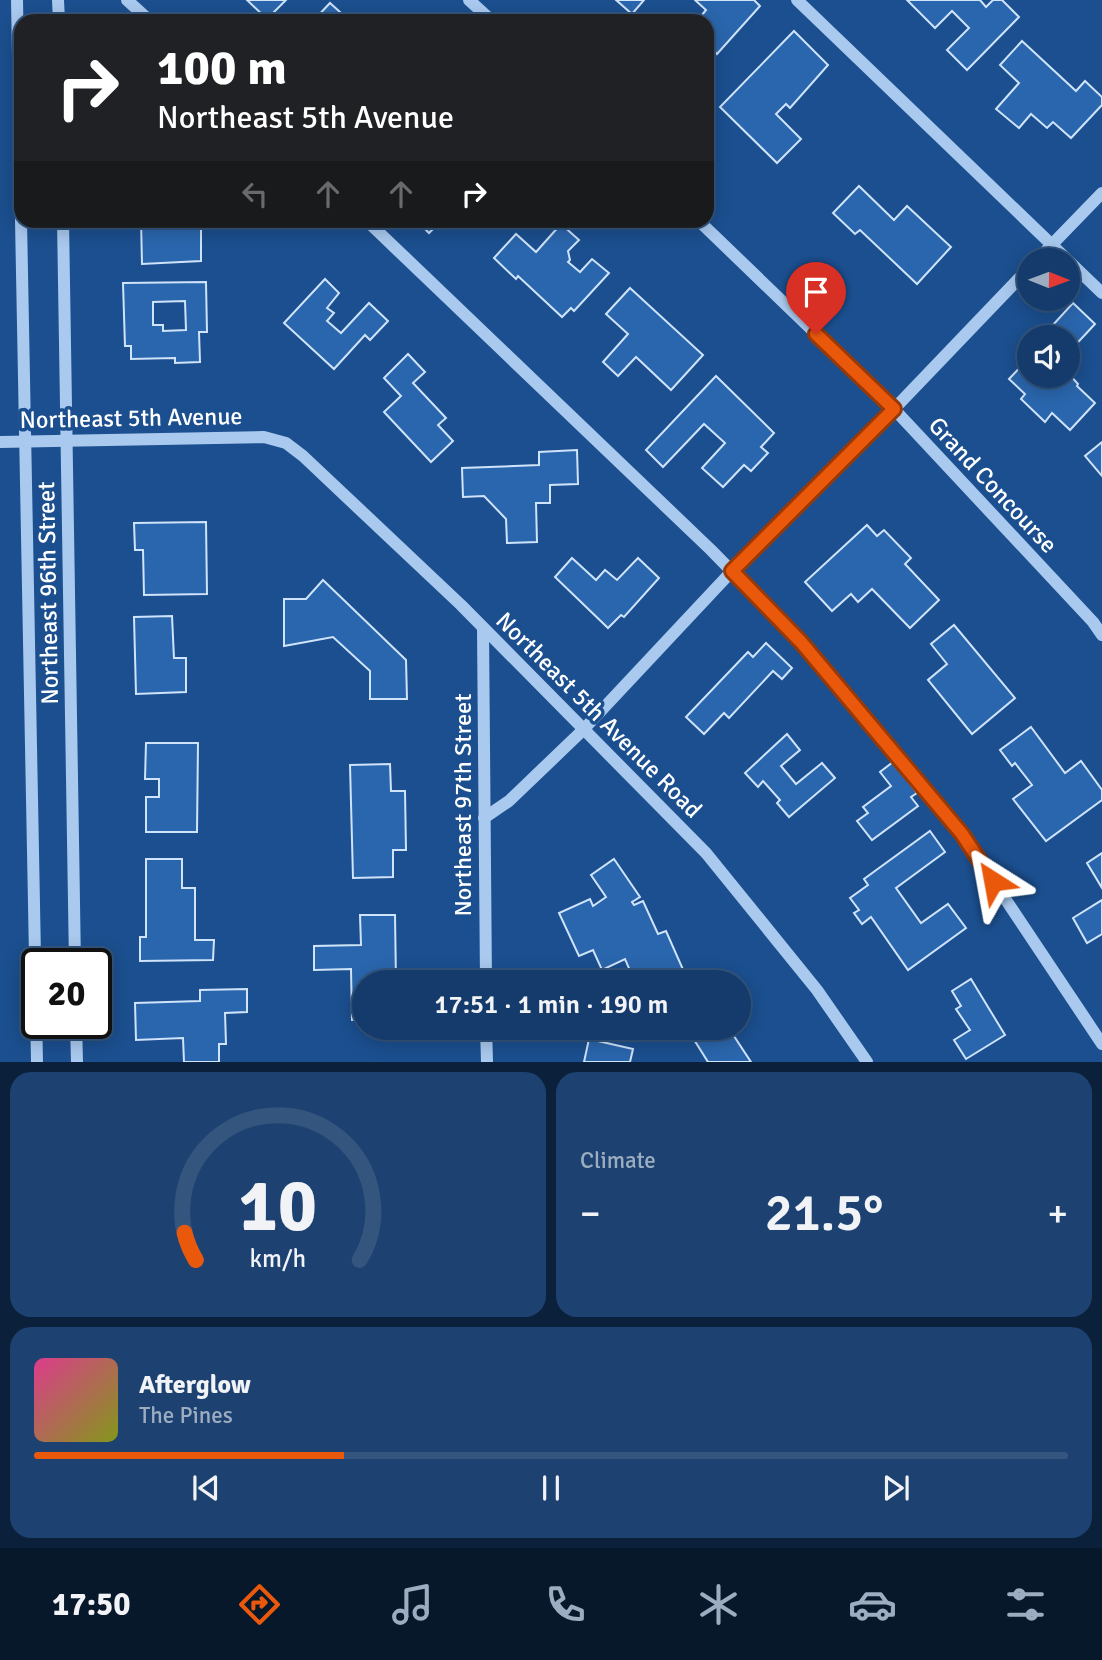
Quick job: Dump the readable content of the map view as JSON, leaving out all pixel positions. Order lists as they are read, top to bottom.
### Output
{
  "streets": {
    "street": [
      "Northeast 5th Avenue",
      "Grand Concourse",
      "Northeast 96th Street",
      "Northeast 5th Avenue Road",
      "Northeast 97th Street"
    ]
  },
  "crossings": [
    ["Northeast 5th Avenue", "Northeast 96th Street"],
    ["Northeast 5th Avenue", "Northeast 5th Avenue Road"],
    ["Northeast 5th Avenue Road", "Northeast 97th Street"]
  ],
  "north": "right",
  "page": {
    "turn": ["100 m", "Northeast 5th Avenue"],
    "limit": "20",
    "trip": "17:51 · 1 min · 190 m",
    "tile": "Climate",
    "heat": ["−", "21.5°", "+"],
    "song": ["Afterglow", "The Pines"],
    "tabs": "17:50",
    "gauge": ["10", "km/h"]
  }
}
